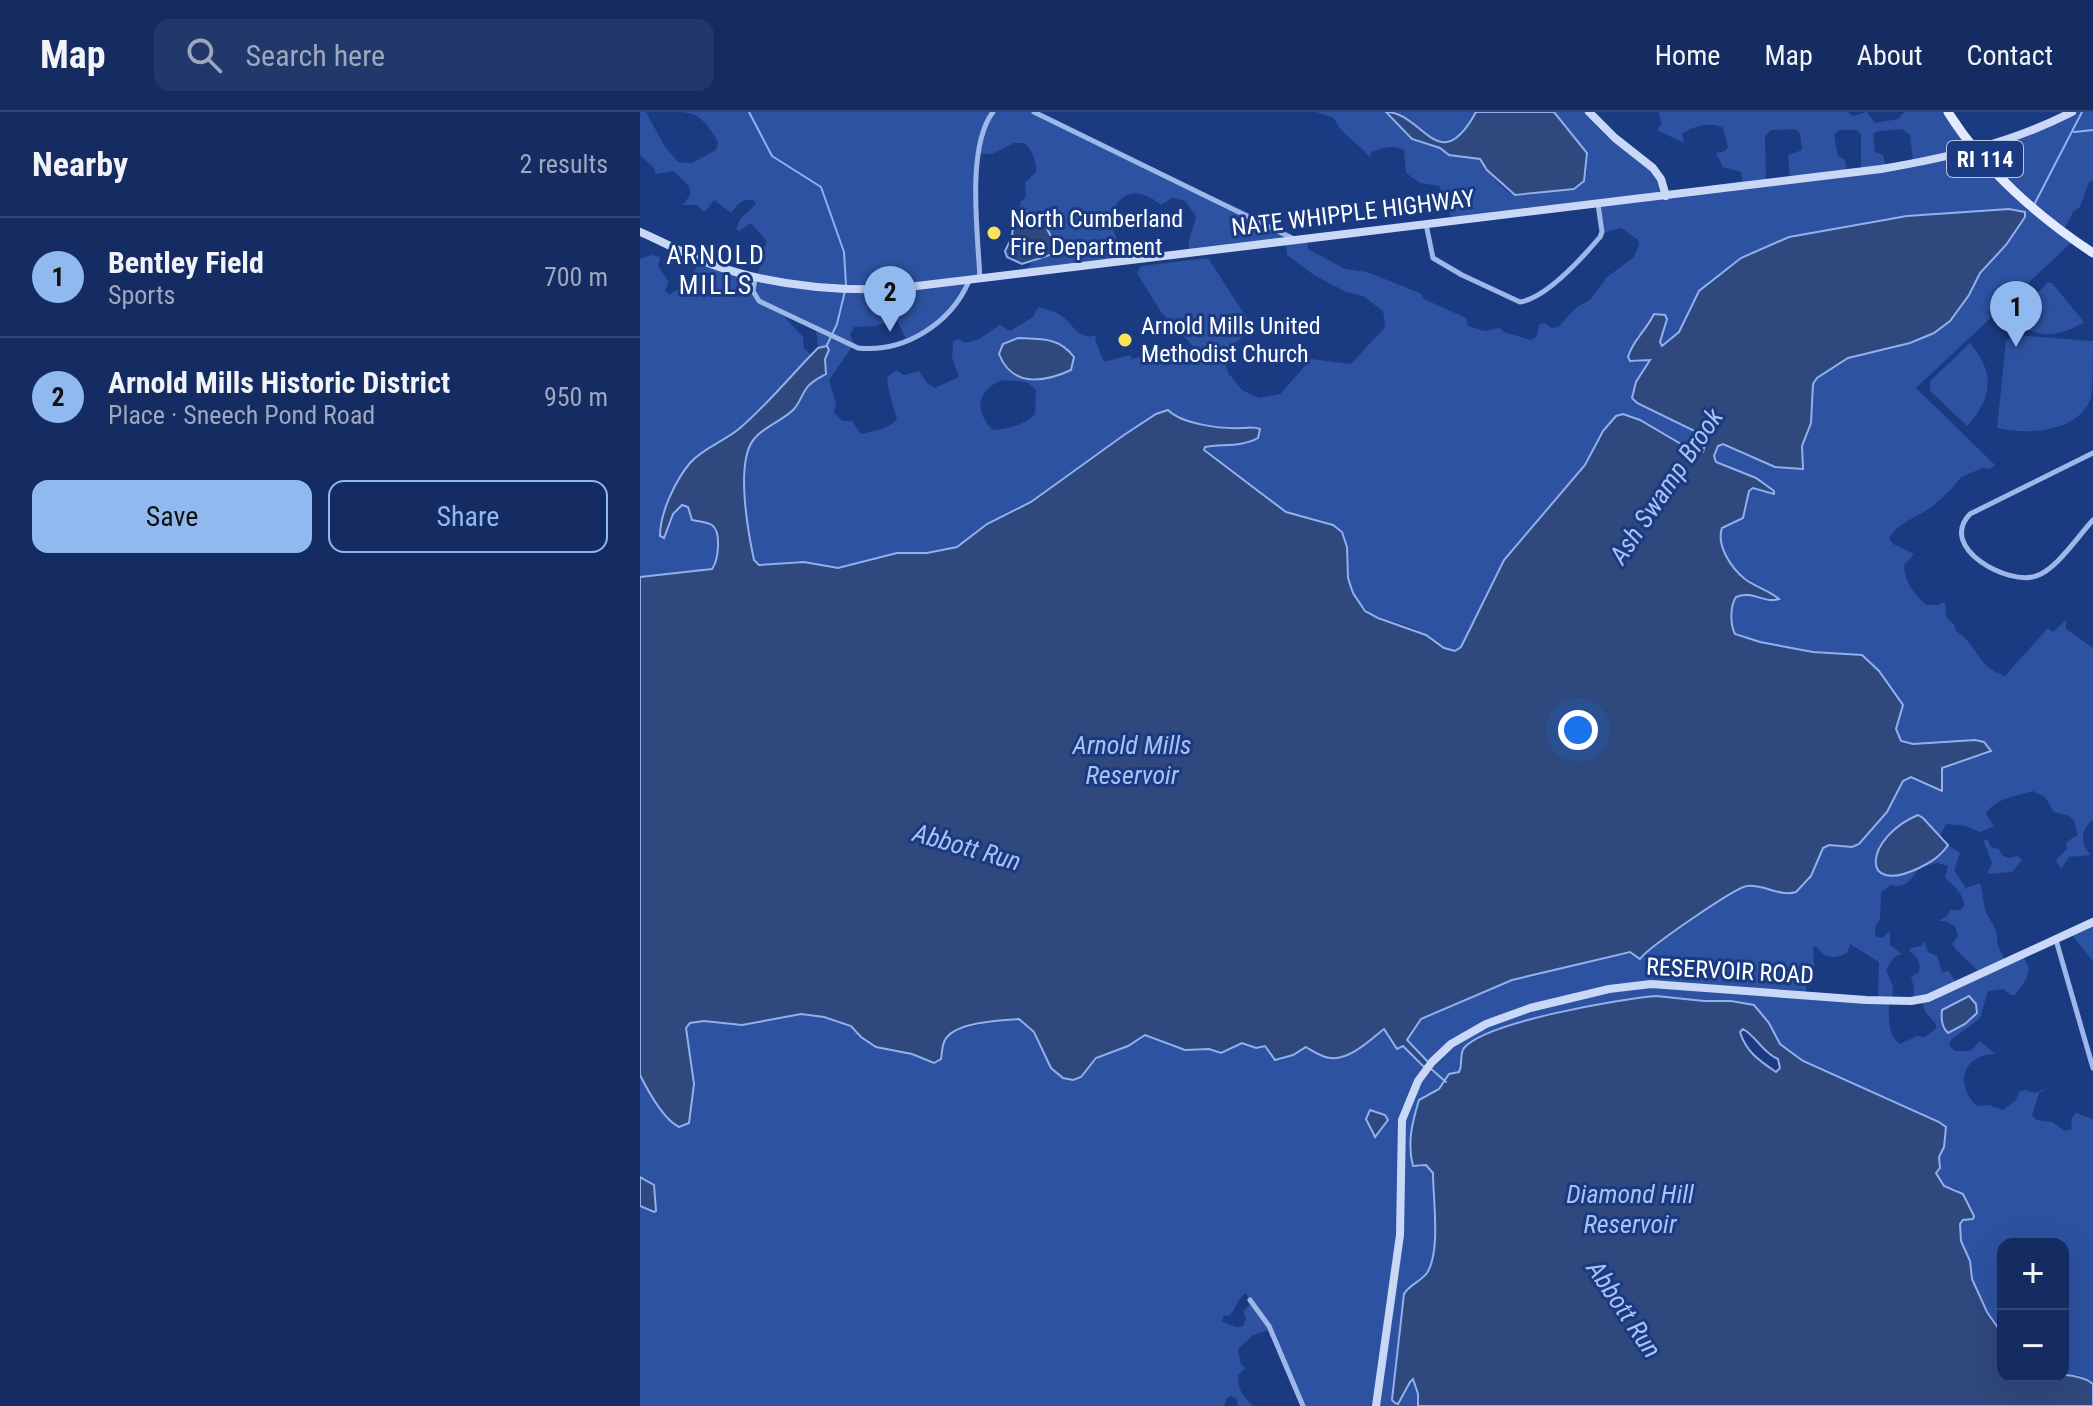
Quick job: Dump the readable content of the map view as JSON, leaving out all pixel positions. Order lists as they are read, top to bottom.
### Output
{
  "streets": {
    "main road": ["RI 114", "NATE WHIPPLE HIGHWAY", "RESERVOIR ROAD"]
  },
  "crossings": [
    ["RI 114", "NATE WHIPPLE HIGHWAY"]
  ],
  "districts": ["ARNOLD MILLS"],
  "water": [
    "Ash Swamp Brook",
    "Arnold Mills Reservoir",
    "Abbott Run",
    "Diamond Hill Reservoir"
  ],
  "places": ["North Cumberland Fire Department", "Arnold Mills United Methodist Church"],
  "page": {
    "header": "Map",
    "search": "Search here",
    "nav": [
      "Home",
      "Map",
      "About",
      "Contact"
    ],
    "heading": ["Nearby", "2 results"],
    "list": [
      {
        "mark": "1",
        "name": "Bentley Field",
        "note": "Sports",
        "value": "700 m"
      },
      {
        "mark": "2",
        "name": "Arnold Mills Historic District",
        "note": "Place · Sneech Pond Road",
        "value": "950 m"
      }
    ],
    "pins": ["2", "1"],
    "buttons": ["Save", "Share"],
    "map_buttons": ["+", "−"]
  }
}
